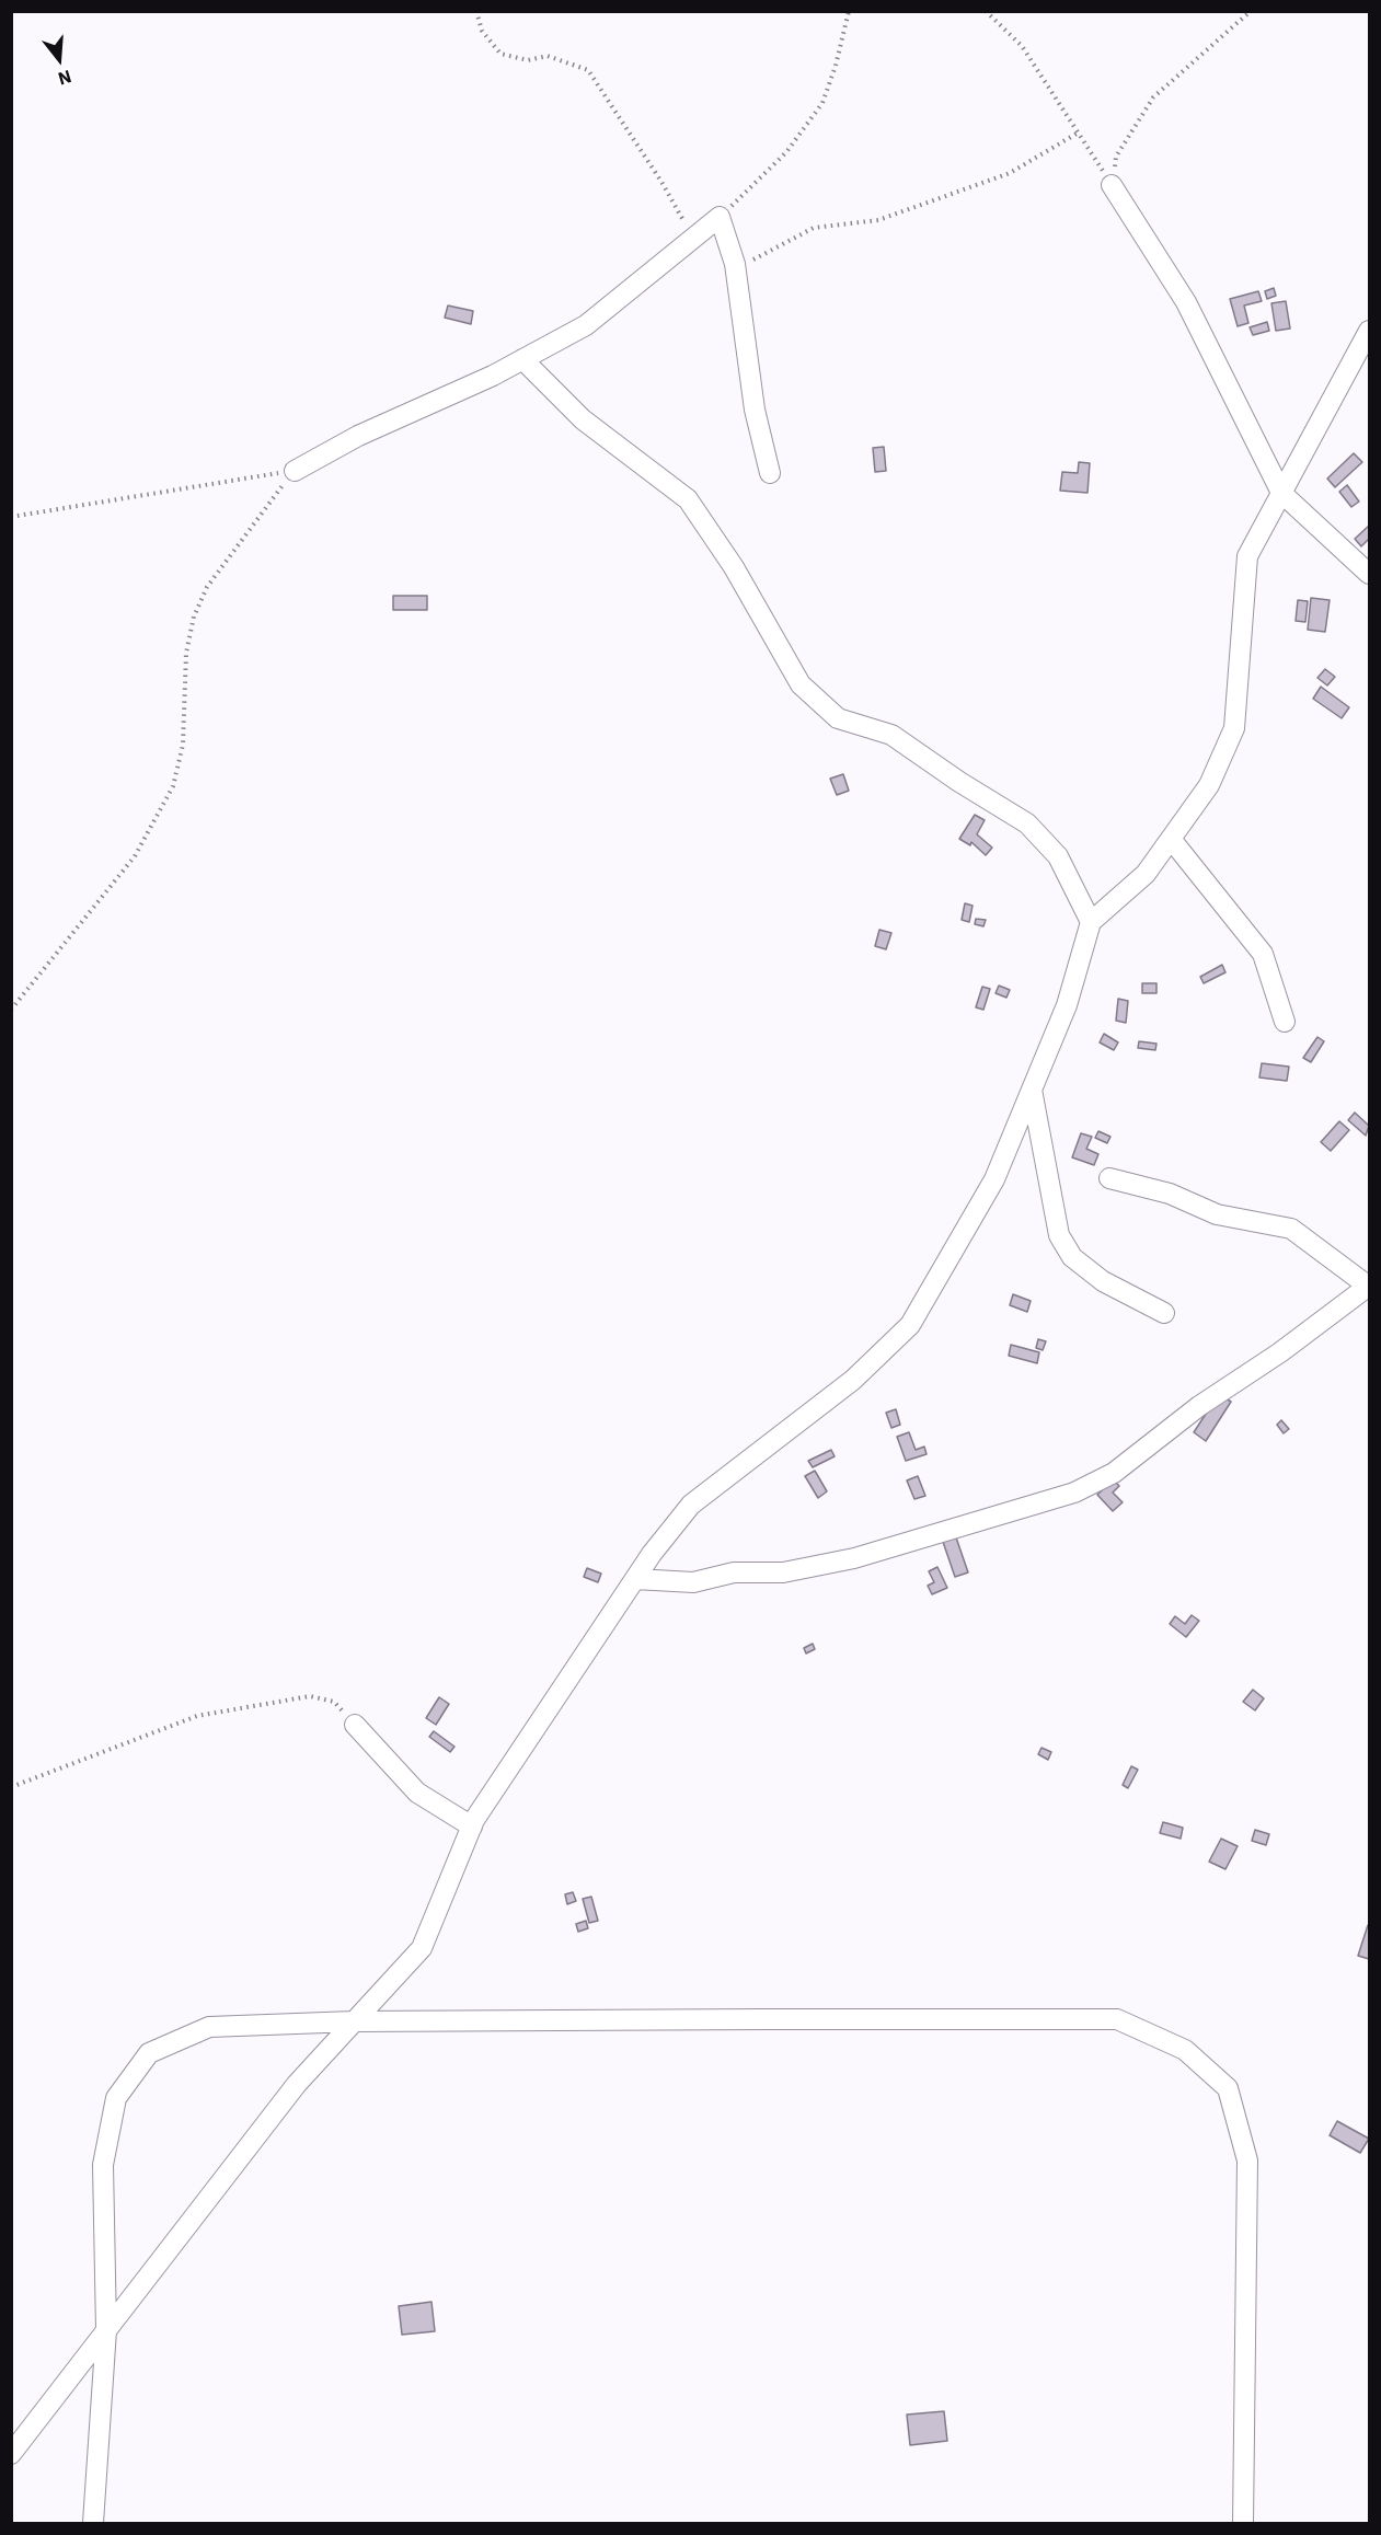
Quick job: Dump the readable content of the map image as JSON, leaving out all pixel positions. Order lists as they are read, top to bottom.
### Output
{
  "north": "bottom"
}
